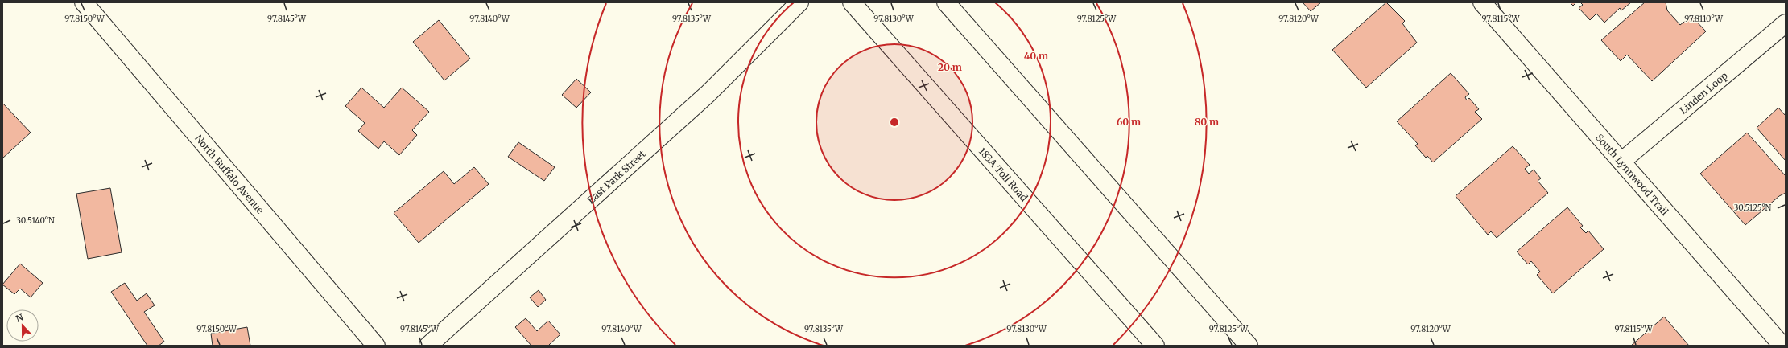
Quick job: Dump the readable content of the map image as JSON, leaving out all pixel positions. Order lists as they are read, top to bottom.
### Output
{
  "streets": {
    "main road": [
      "Linden Loop",
      "183A Toll Road",
      "South Lynnwood Trail",
      "North Buffalo Avenue",
      "East Park Street"
    ]
  },
  "crossings": [
    ["Linden Loop", "South Lynnwood Trail"]
  ],
  "north": "top",
  "coordinates": [
    "97.8150°W",
    "97.8145°W",
    "97.8140°W",
    "97.8135°W",
    "97.8130°W",
    "97.8125°W",
    "97.8120°W",
    "97.8115°W",
    "97.8110°W",
    "30.5125°N",
    "30.5140°N"
  ],
  "rings": [
    "40 m",
    "20 m",
    "60 m",
    "80 m"
  ]
}
